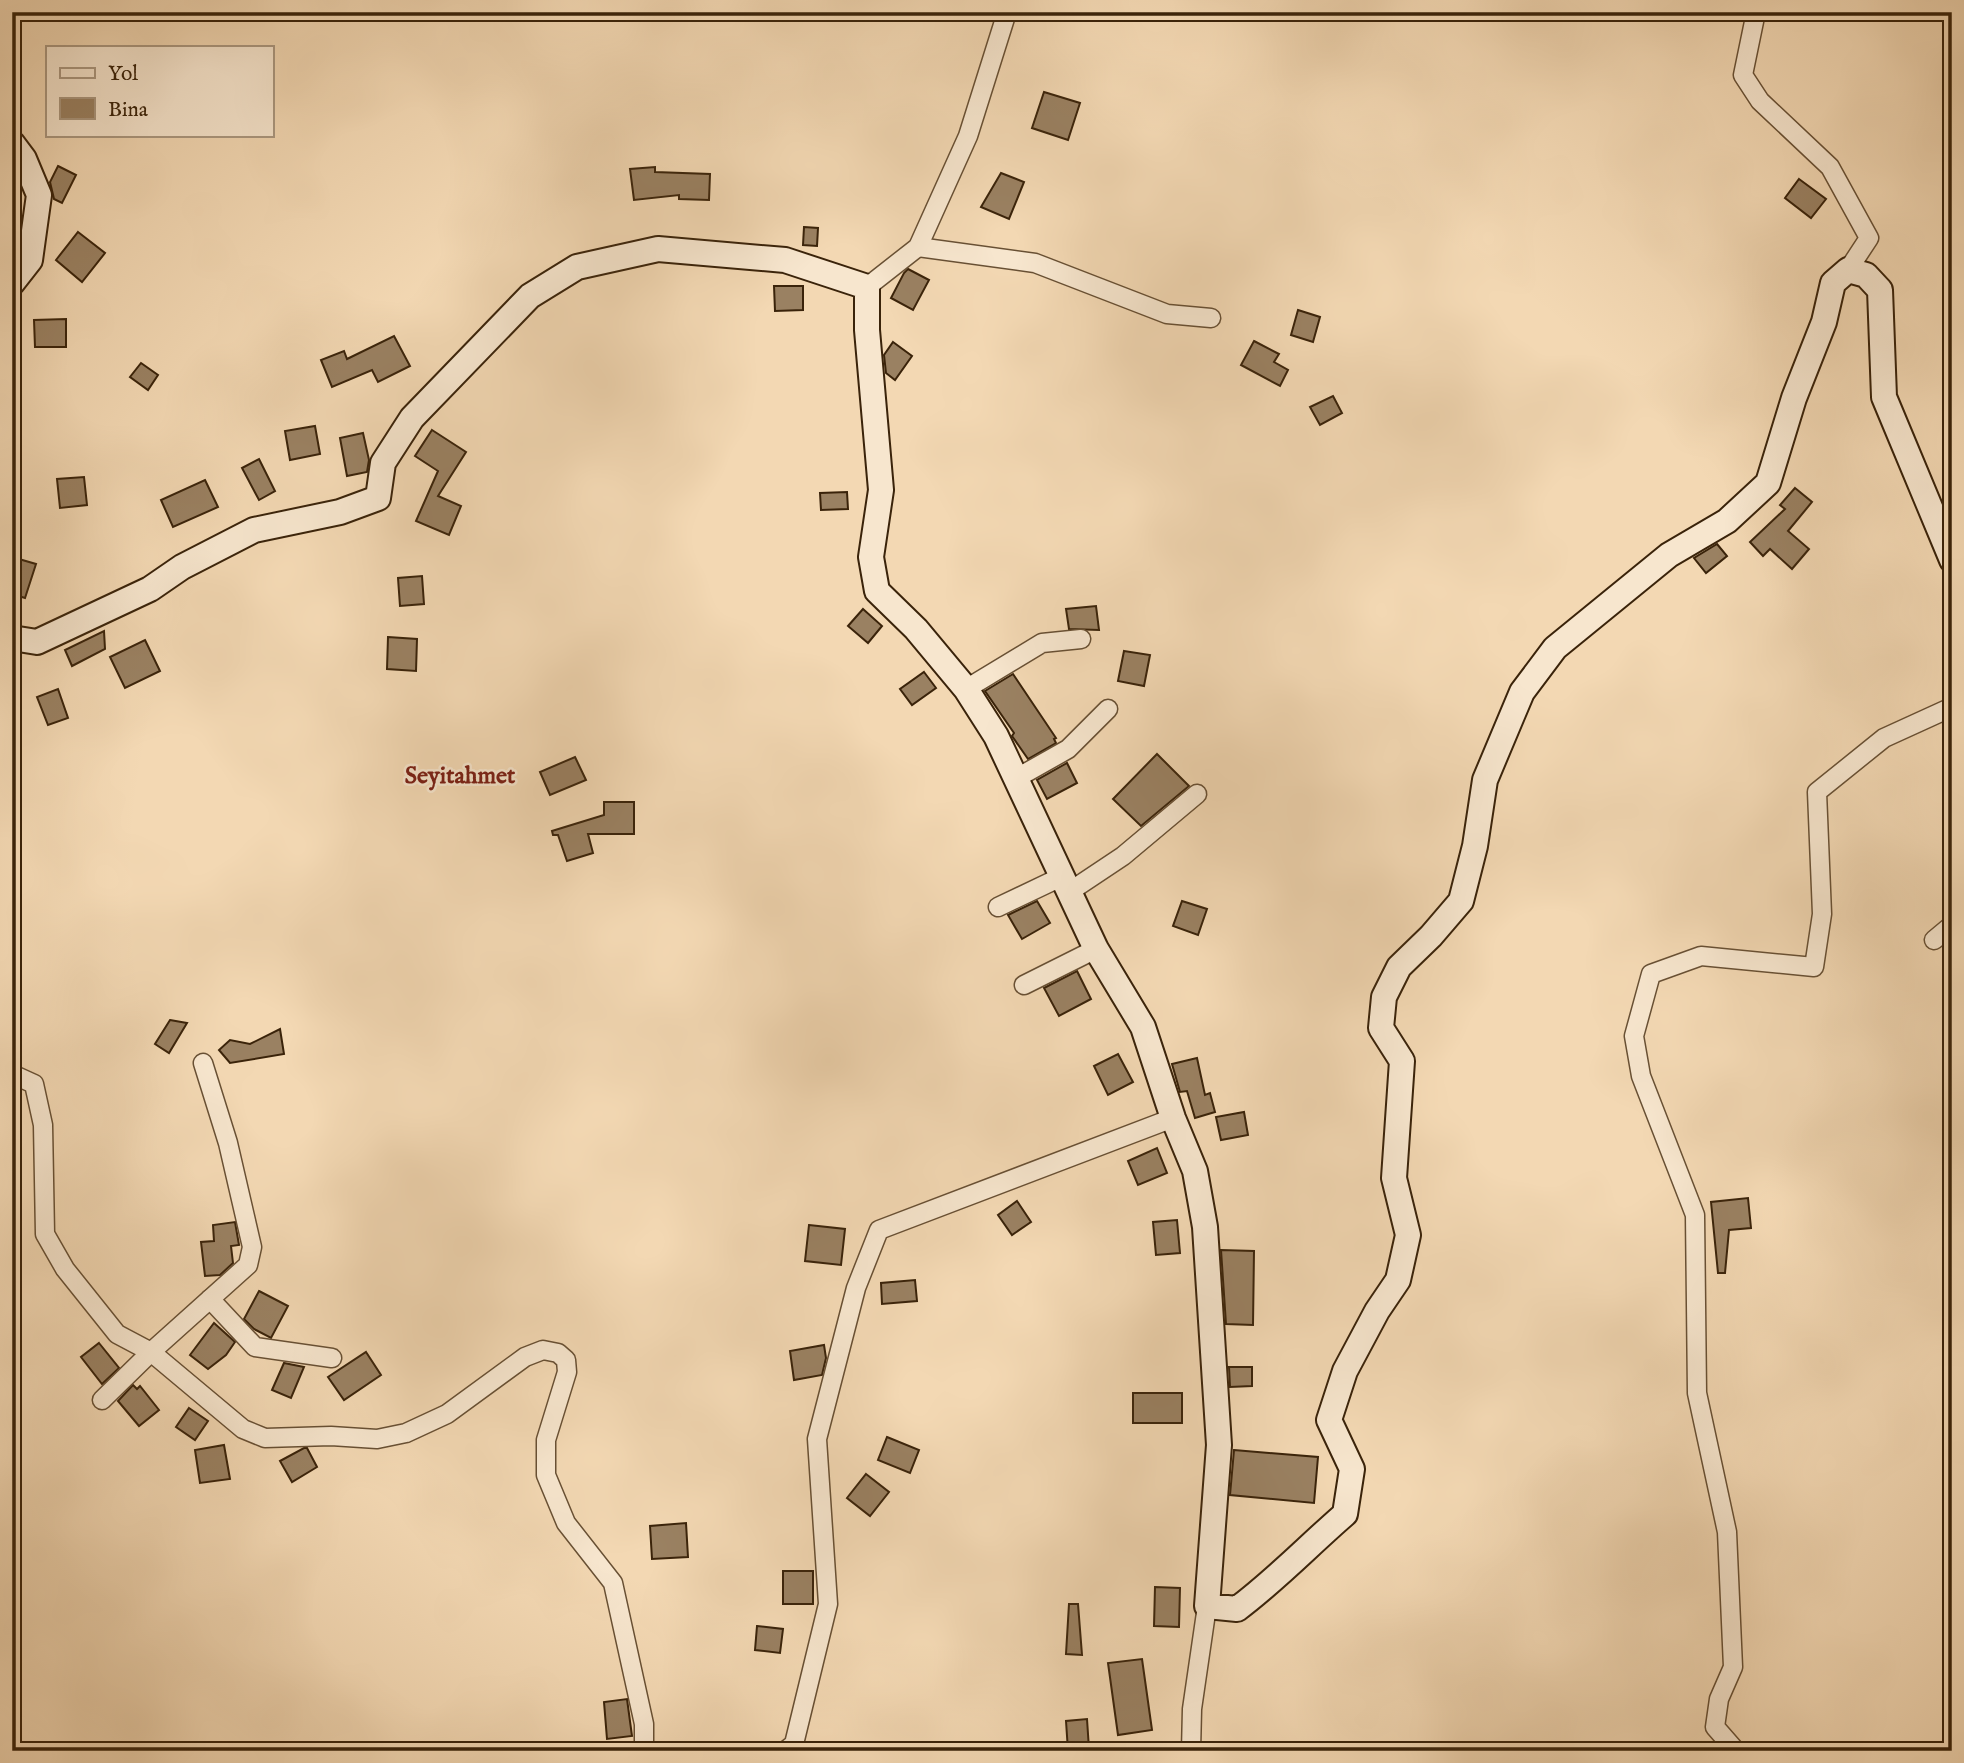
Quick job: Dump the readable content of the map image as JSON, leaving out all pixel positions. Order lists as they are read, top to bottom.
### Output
{
  "districts": ["Seyitahmet"],
  "legend": ["Yol", "Bina"]
}
